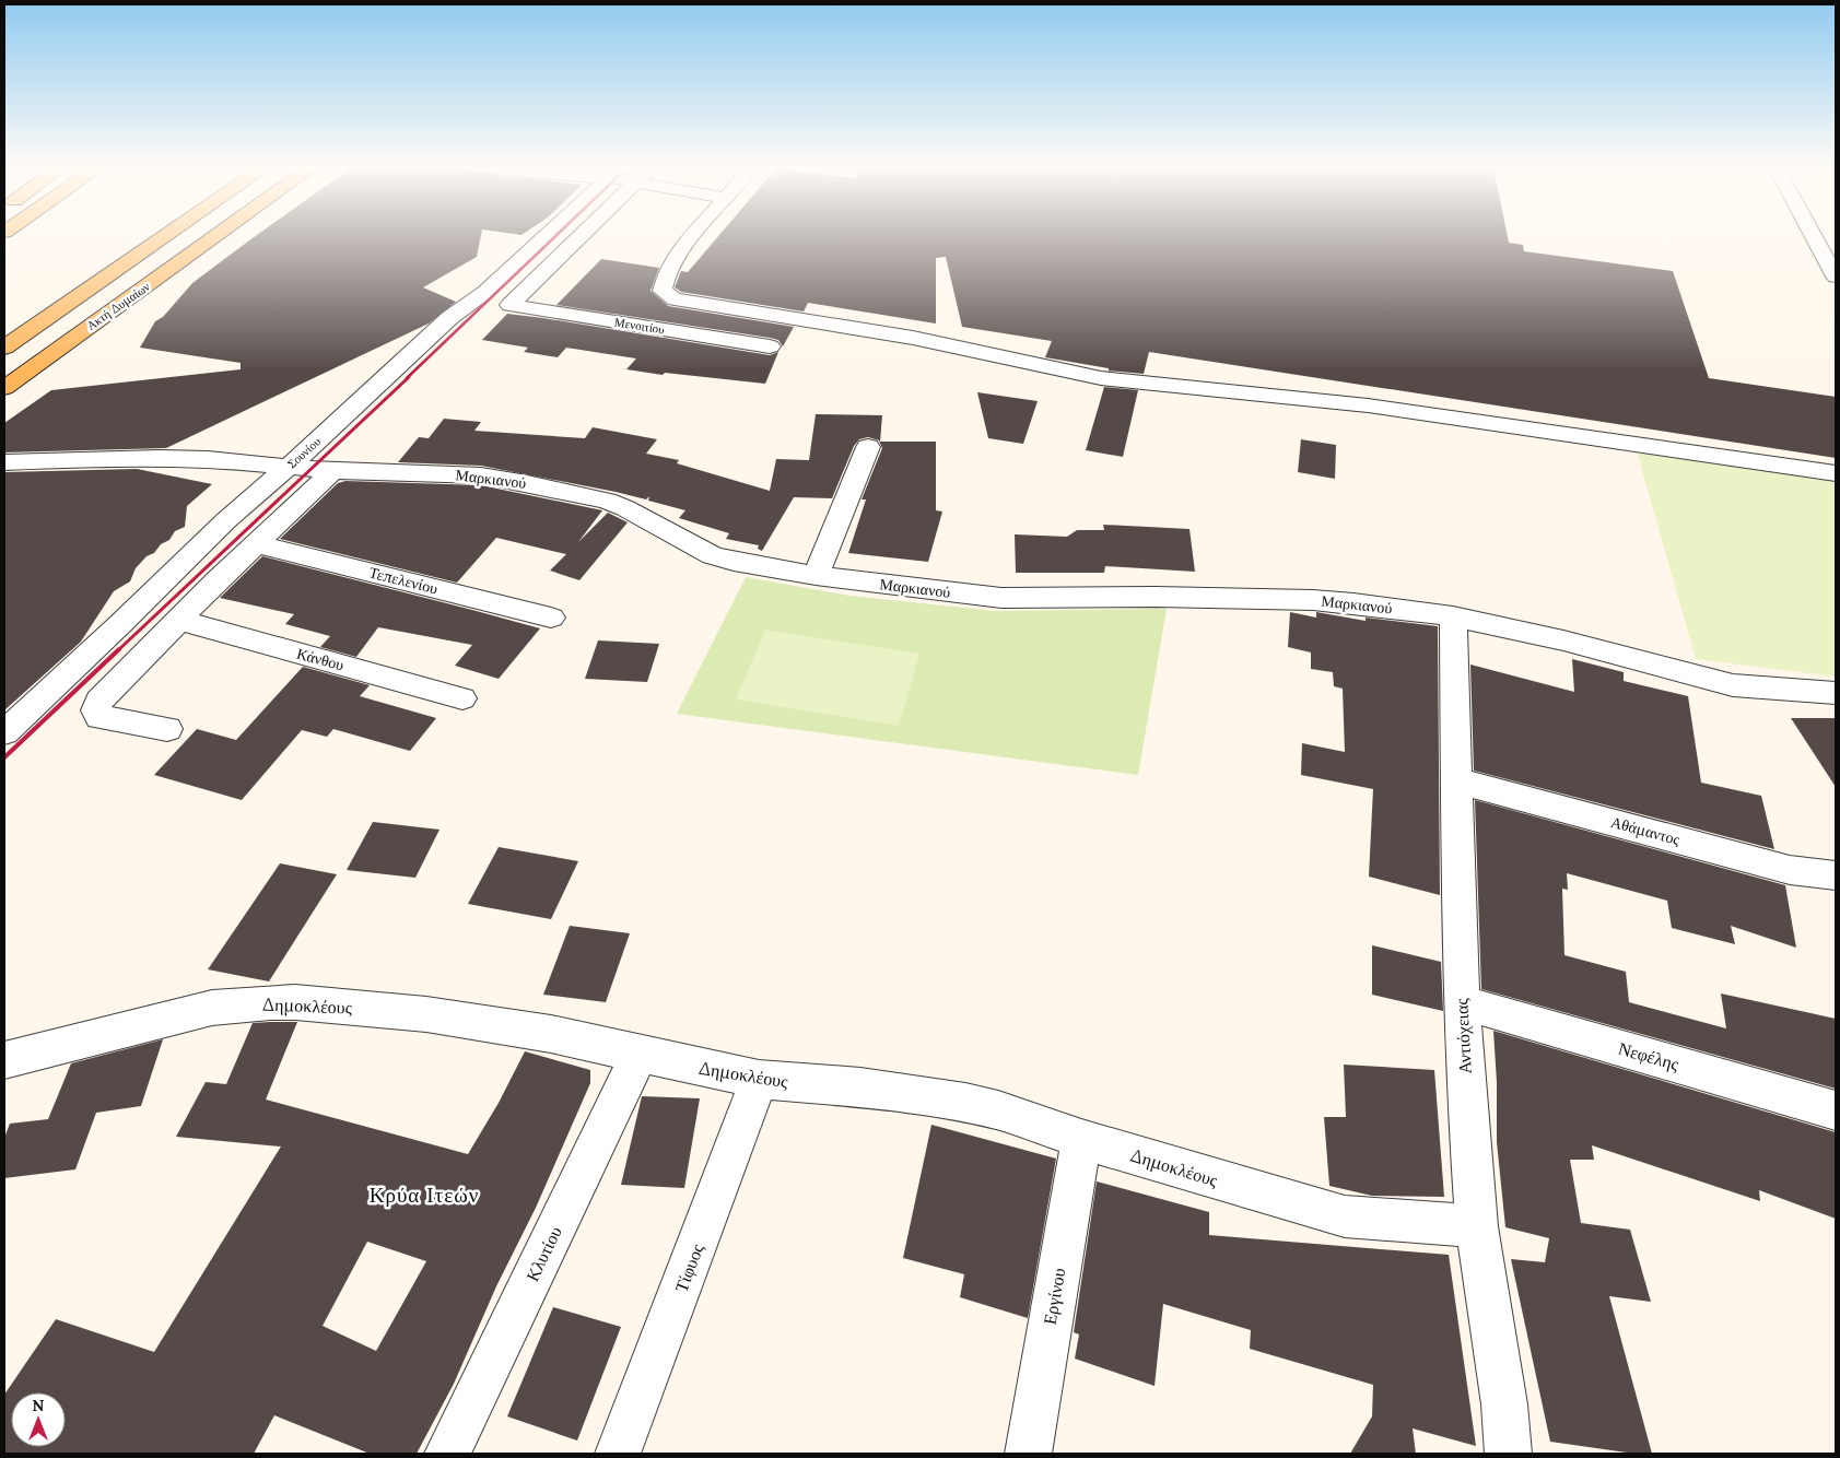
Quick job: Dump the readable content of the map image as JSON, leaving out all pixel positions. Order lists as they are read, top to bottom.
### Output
{
  "streets": {
    "main road": ["Ακτή Δυμαίων"],
    "street": [
      "Μενοιτίου",
      "Σουνίου",
      "Μαρκιανού",
      "Τεπελενίου",
      "Κάνθου",
      "Αθάμαντος",
      "Δημοκλέους",
      "Αντιόχειας",
      "Νεφέλης",
      "Κλυτίου",
      "Τίφυος",
      "Εργίνου"
    ]
  },
  "crossings": [
    ["Σουνίου", "Μαρκιανού"],
    ["Μαρκιανού", "Αντιόχειας"],
    ["Αθάμαντος", "Αντιόχειας"],
    ["Δημοκλέους", "Αντιόχειας"],
    ["Δημοκλέους", "Κλυτίου"],
    ["Δημοκλέους", "Τίφυος"],
    ["Δημοκλέους", "Εργίνου"],
    ["Αντιόχειας", "Νεφέλης"]
  ],
  "districts": ["Κρύα Ιτεών"],
  "north": "top"
}
